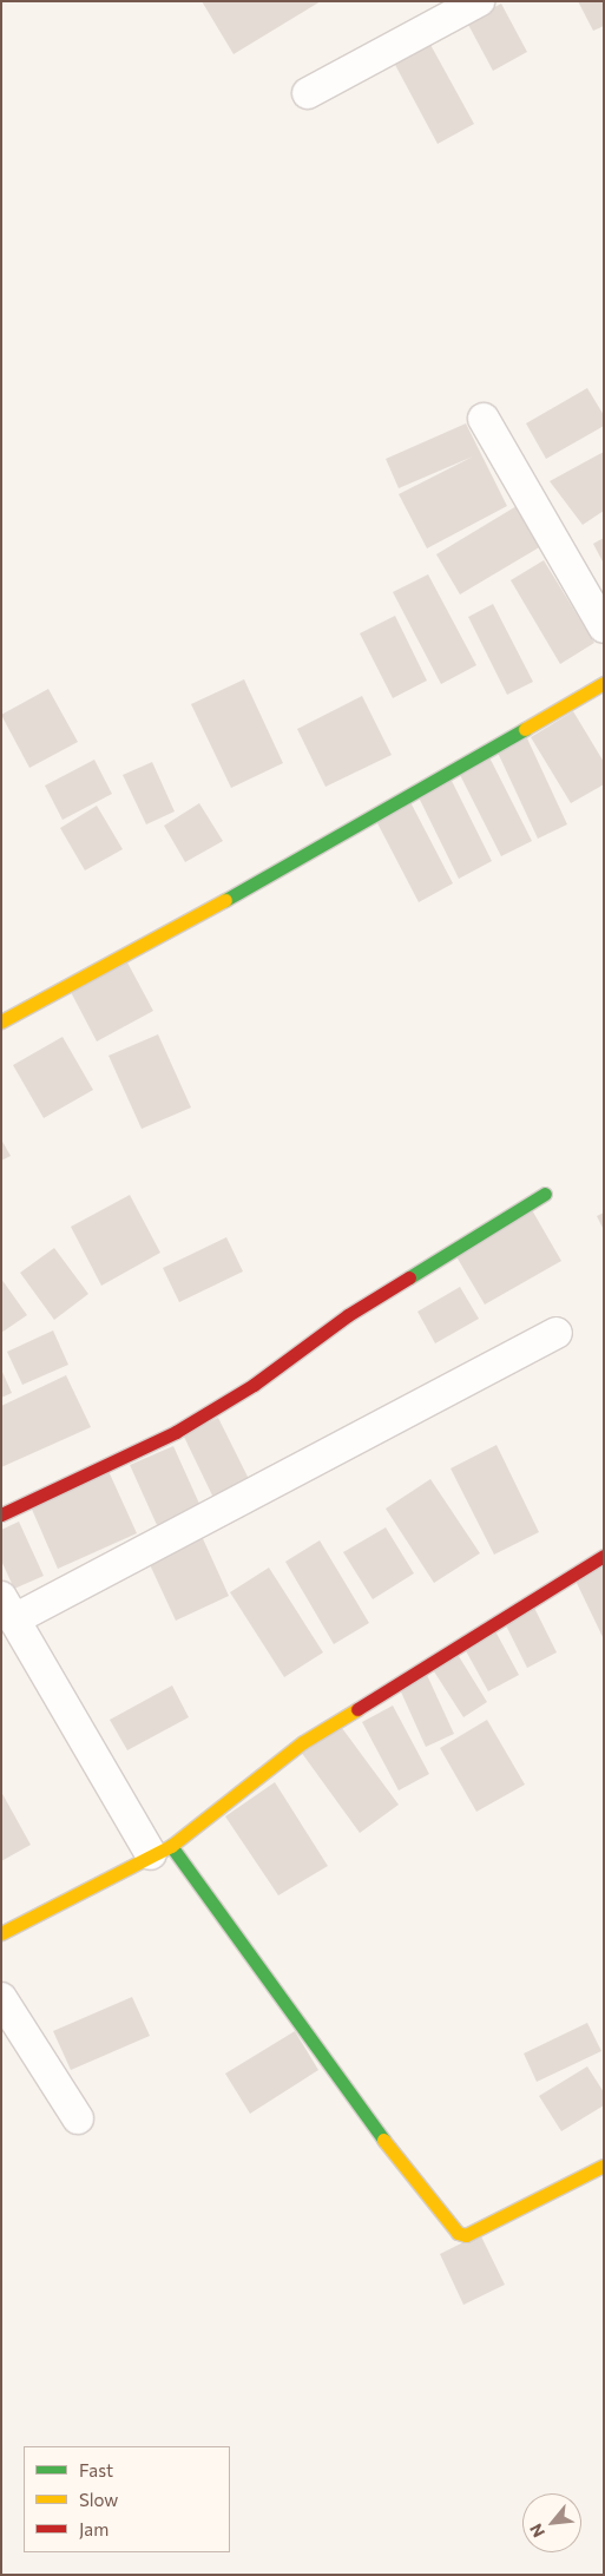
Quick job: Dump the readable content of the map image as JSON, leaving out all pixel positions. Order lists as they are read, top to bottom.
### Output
{
  "legend": ["Fast", "Slow", "Jam"],
  "north": "bottom left"
}
